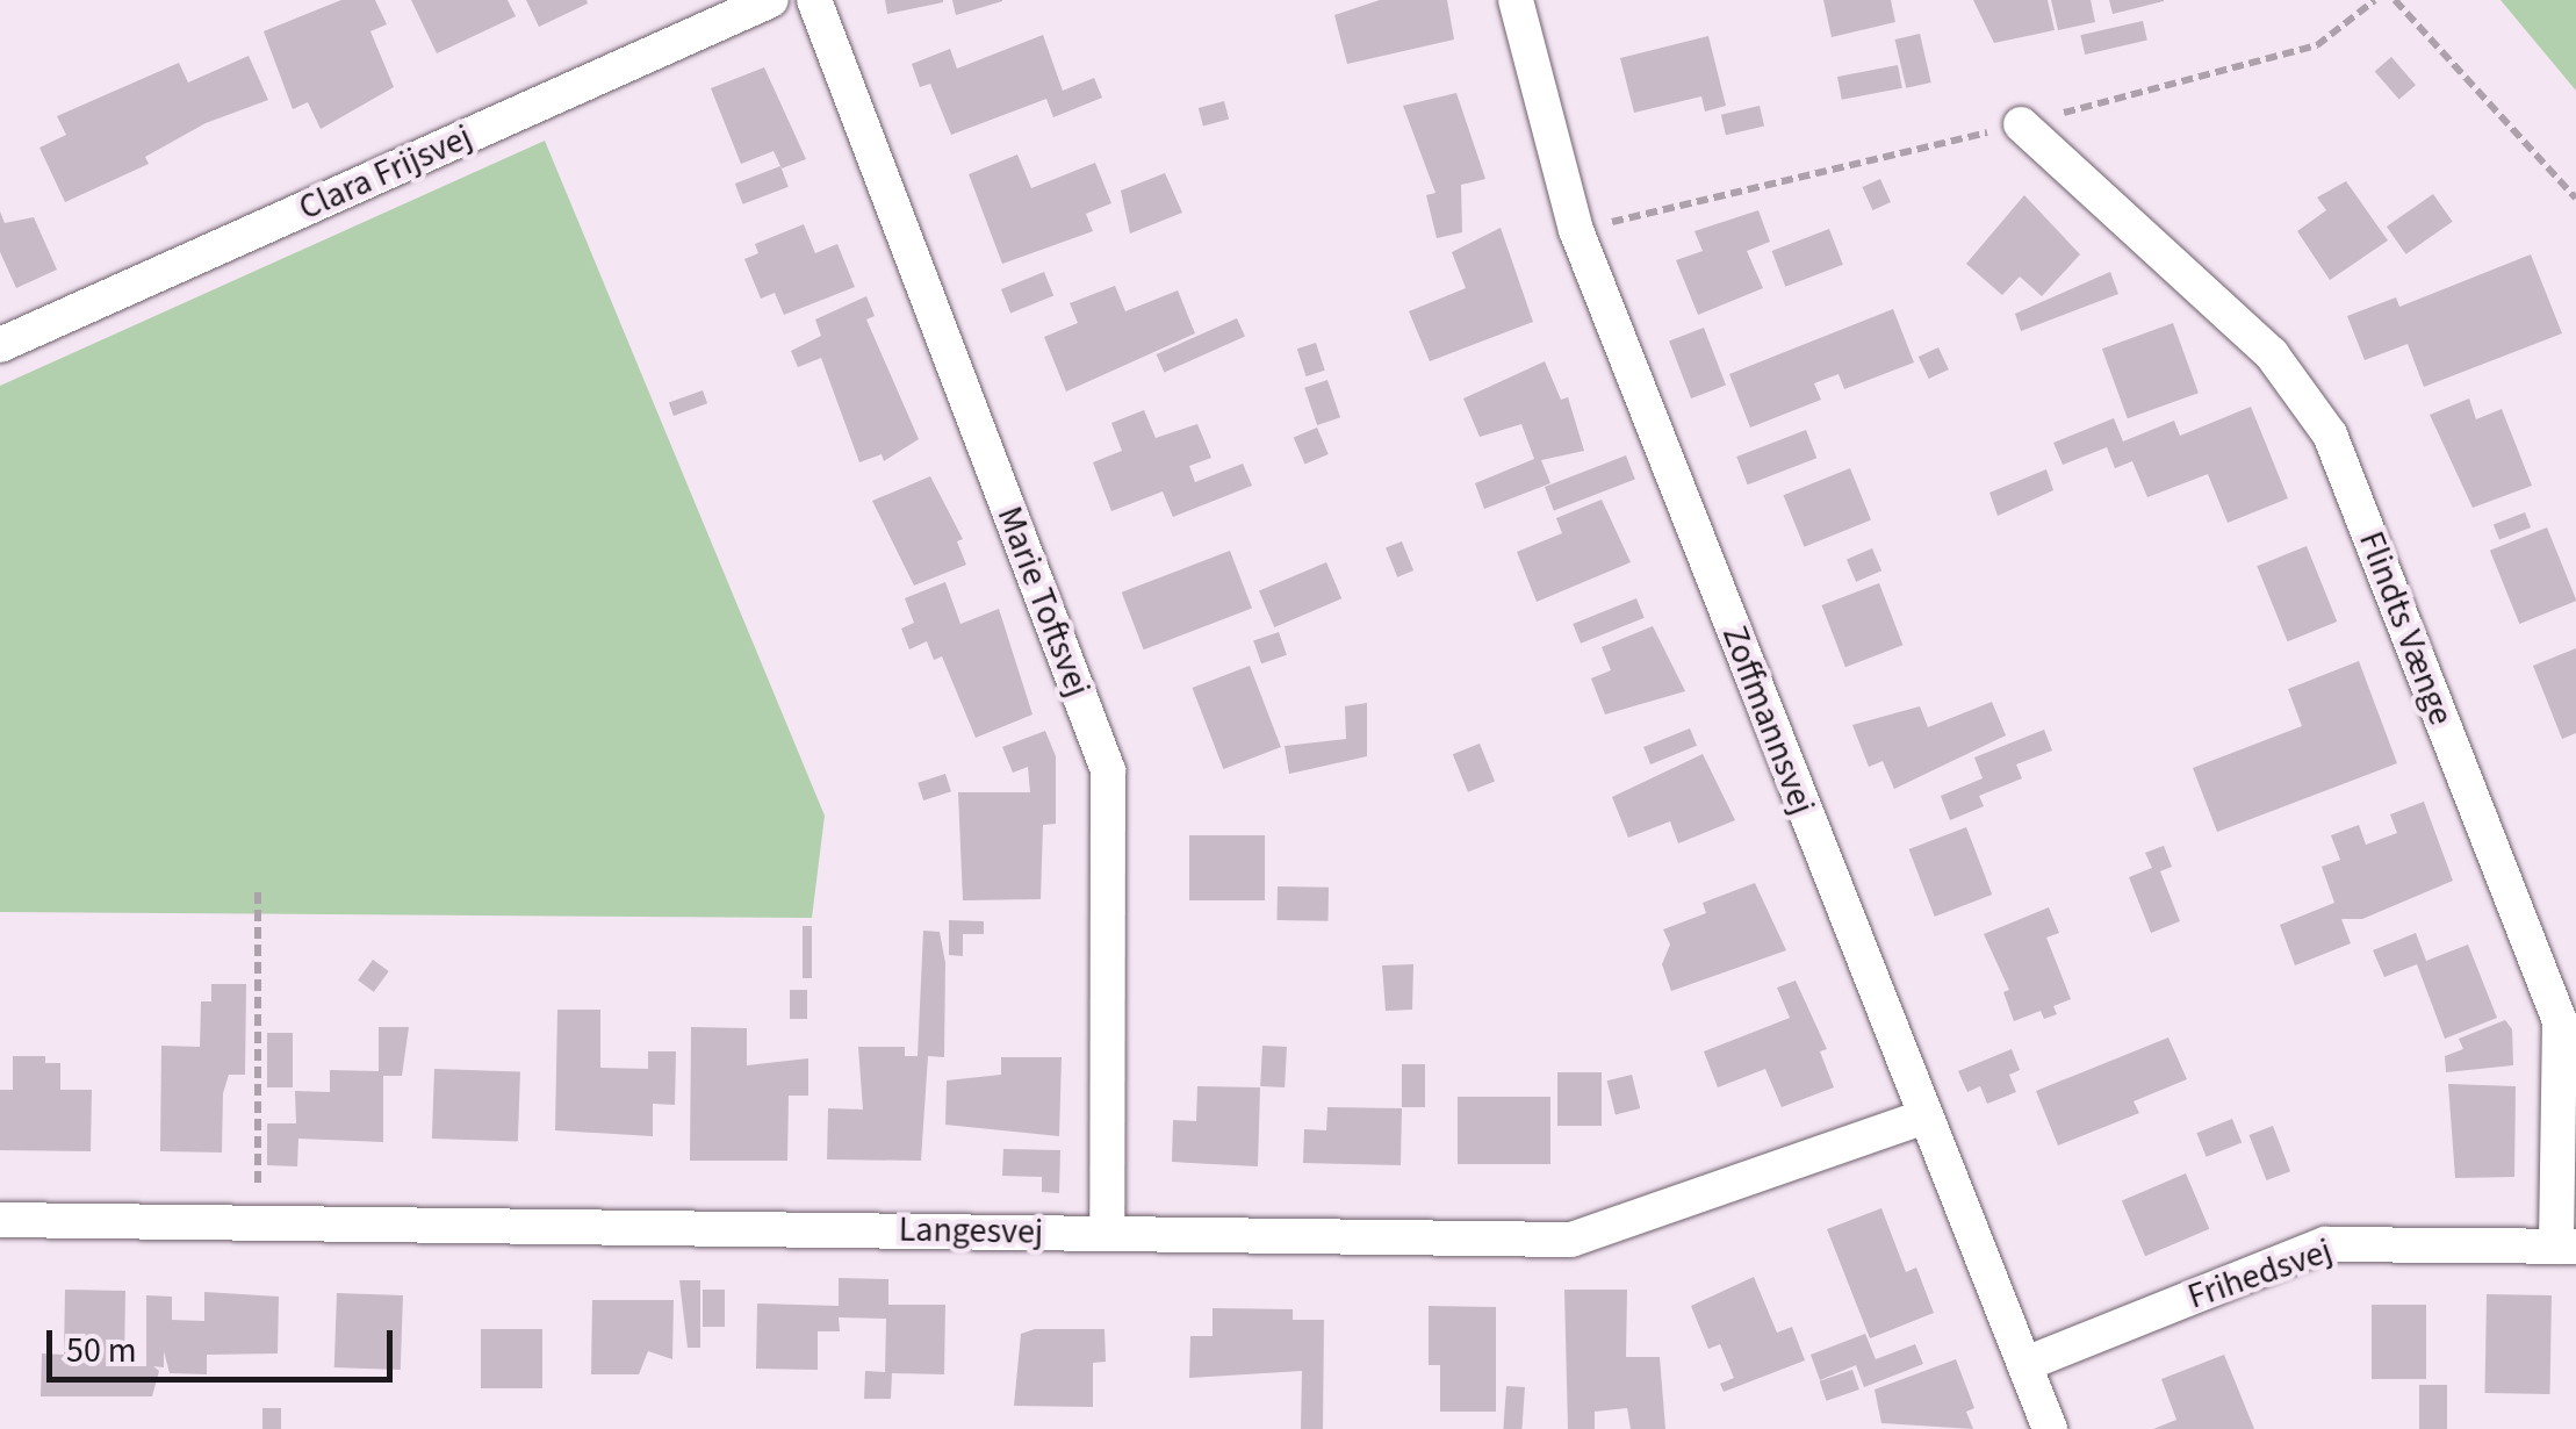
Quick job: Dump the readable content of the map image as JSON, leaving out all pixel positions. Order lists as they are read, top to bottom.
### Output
{
  "streets": {
    "street": [
      "Clara Frijsvej",
      "Marie Toftsvej",
      "Flindts Vænge",
      "Zoffmannsvej",
      "Langesvej",
      "Frihedsvej"
    ]
  },
  "crossings": [
    ["Marie Toftsvej", "Langesvej"],
    ["Flindts Vænge", "Frihedsvej"],
    ["Zoffmannsvej", "Langesvej"],
    ["Zoffmannsvej", "Frihedsvej"]
  ],
  "scale_bar": "50 m"
}
